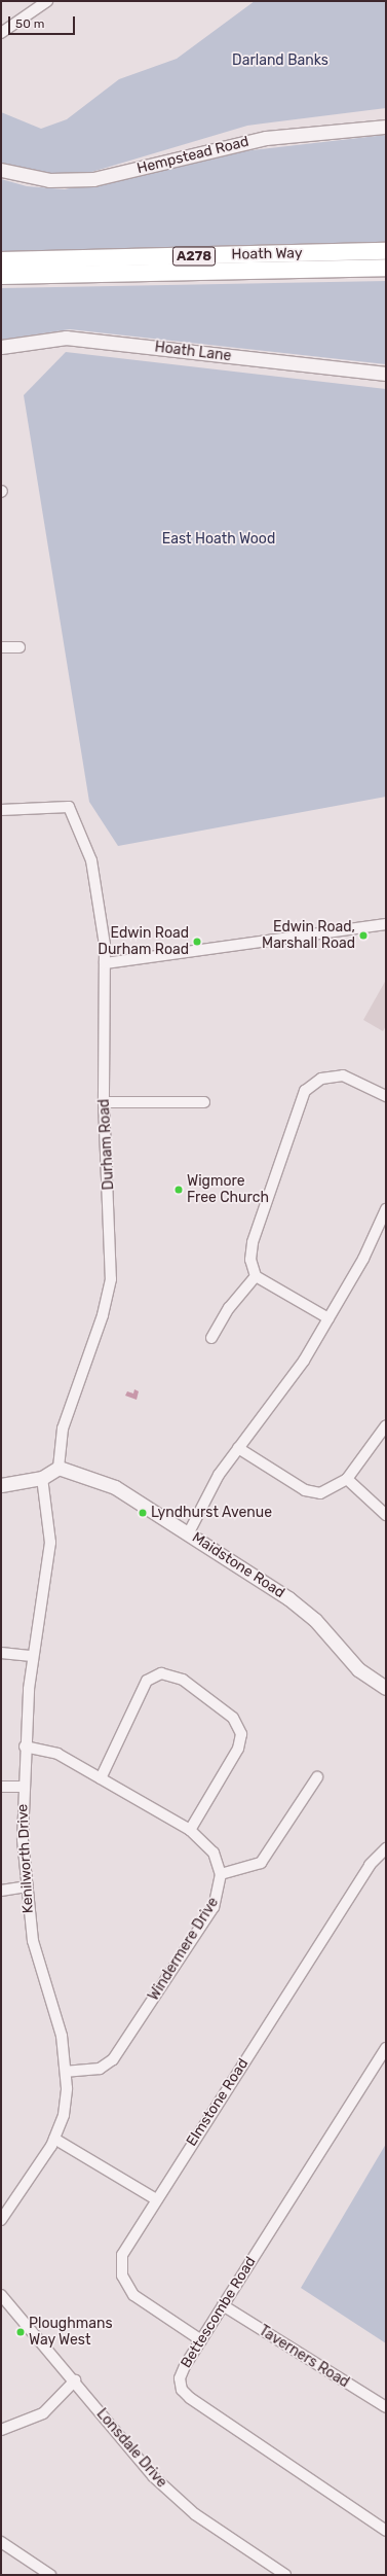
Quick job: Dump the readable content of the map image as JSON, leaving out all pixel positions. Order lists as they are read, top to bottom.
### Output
{
  "streets": {
    "main road": ["Hoath Way", "A278"],
    "street": [
      "Hempstead Road",
      "Hoath Lane",
      "Durham Road",
      "Maidstone Road",
      "Kenilworth Drive",
      "Windermere Drive",
      "Elmstone Road",
      "Bettescombe Road",
      "Taverners Road",
      "Lonsdale Drive"
    ]
  },
  "crossings": [
    ["Durham Road", "Maidstone Road"],
    ["Kenilworth Drive", "Windermere Drive"],
    ["Elmstone Road", "Bettescombe Road"],
    ["Bettescombe Road", "Taverners Road"]
  ],
  "parks": ["Darland Banks", "East Hoath Wood"],
  "places": [
    "Edwin Road, Marshall Road",
    "Edwin Road Durham Road",
    "Wigmore Free Church",
    "Lyndhurst Avenue",
    "Ploughmans Way West"
  ],
  "scale_bar": "50 m"
}
